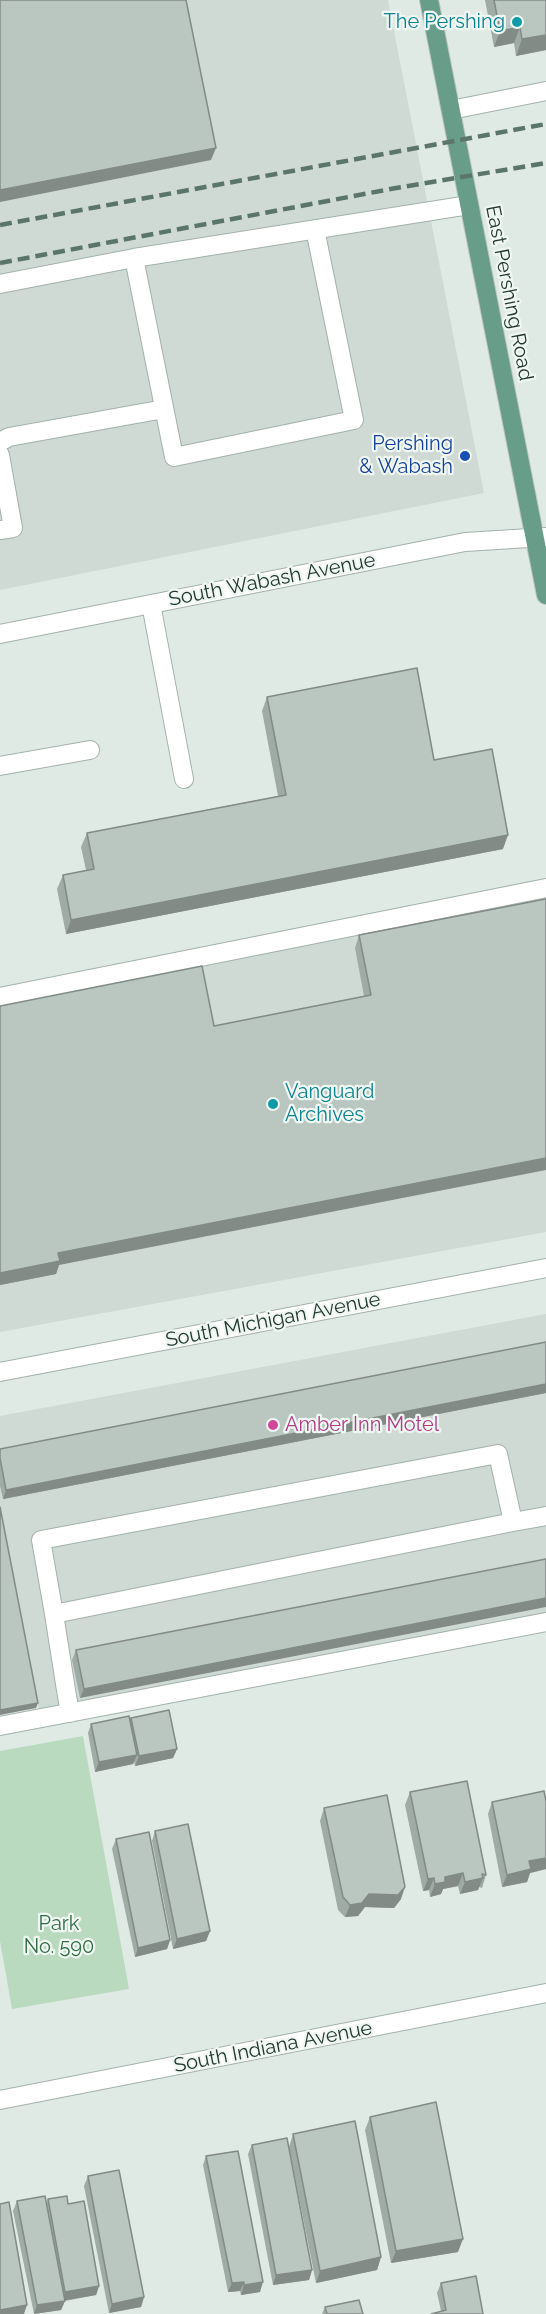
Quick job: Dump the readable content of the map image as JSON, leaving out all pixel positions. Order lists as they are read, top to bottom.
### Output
{
  "streets": {
    "main road": ["East Pershing Road"],
    "street": ["South Wabash Avenue", "South Michigan Avenue", "South Indiana Avenue"]
  },
  "crossings": [
    ["East Pershing Road", "South Wabash Avenue"]
  ],
  "parks": ["Park No. 590"],
  "places": [
    "The Pershing",
    "Pershing & Wabash",
    "Vanguard Archives",
    "Amber Inn Motel"
  ]
}
